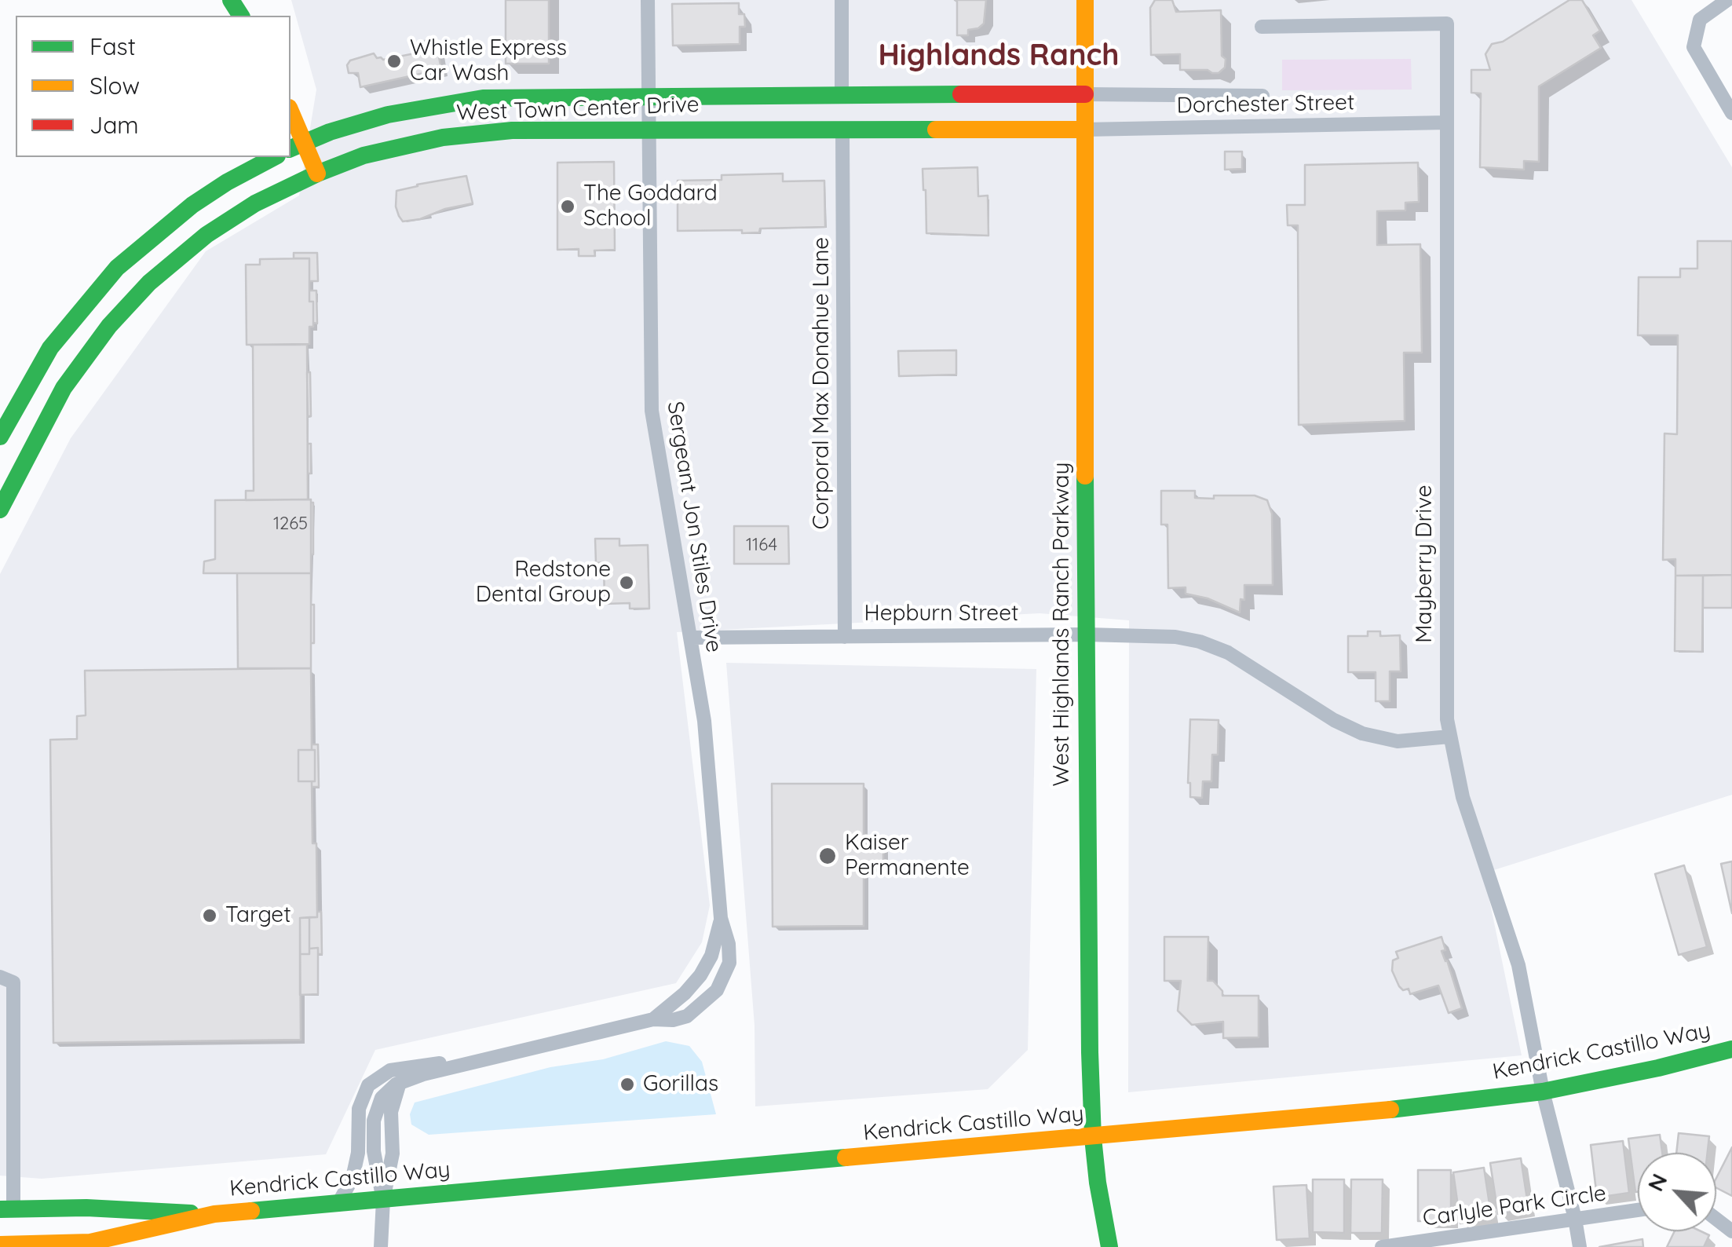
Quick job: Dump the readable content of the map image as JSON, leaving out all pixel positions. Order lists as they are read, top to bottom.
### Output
{
  "streets": {
    "main road": ["West Town Center Drive", "West Highlands Ranch Parkway", "Kendrick Castillo Way"],
    "street": [
      "Dorchester Street",
      "Corporal Max Donahue Lane",
      "Sergeant Jon Stiles Drive",
      "Mayberry Drive",
      "Hepburn Street",
      "Carlyle Park Circle"
    ]
  },
  "crossings": [
    ["Dorchester Street", "West Town Center Drive"],
    ["Dorchester Street", "Mayberry Drive"],
    ["Dorchester Street", "West Highlands Ranch Parkway"],
    ["West Town Center Drive", "Corporal Max Donahue Lane"],
    ["West Town Center Drive", "Sergeant Jon Stiles Drive"],
    ["West Town Center Drive", "West Highlands Ranch Parkway"],
    ["Corporal Max Donahue Lane", "Hepburn Street"],
    ["Sergeant Jon Stiles Drive", "Hepburn Street"],
    ["Sergeant Jon Stiles Drive", "Kendrick Castillo Way"],
    ["Mayberry Drive", "Hepburn Street"],
    ["Mayberry Drive", "Kendrick Castillo Way"],
    ["Mayberry Drive", "Carlyle Park Circle"],
    ["Hepburn Street", "West Highlands Ranch Parkway"],
    ["West Highlands Ranch Parkway", "Kendrick Castillo Way"]
  ],
  "districts": ["Highlands Ranch"],
  "places": [
    "Whistle Express Car Wash",
    "The Goddard School",
    "Redstone Dental Group",
    "Kaiser Permanente",
    "Target",
    "Gorillas"
  ],
  "house_numbers": ["1265", "1164"],
  "legend": ["Fast", "Slow", "Jam"],
  "north": "top left"
}
